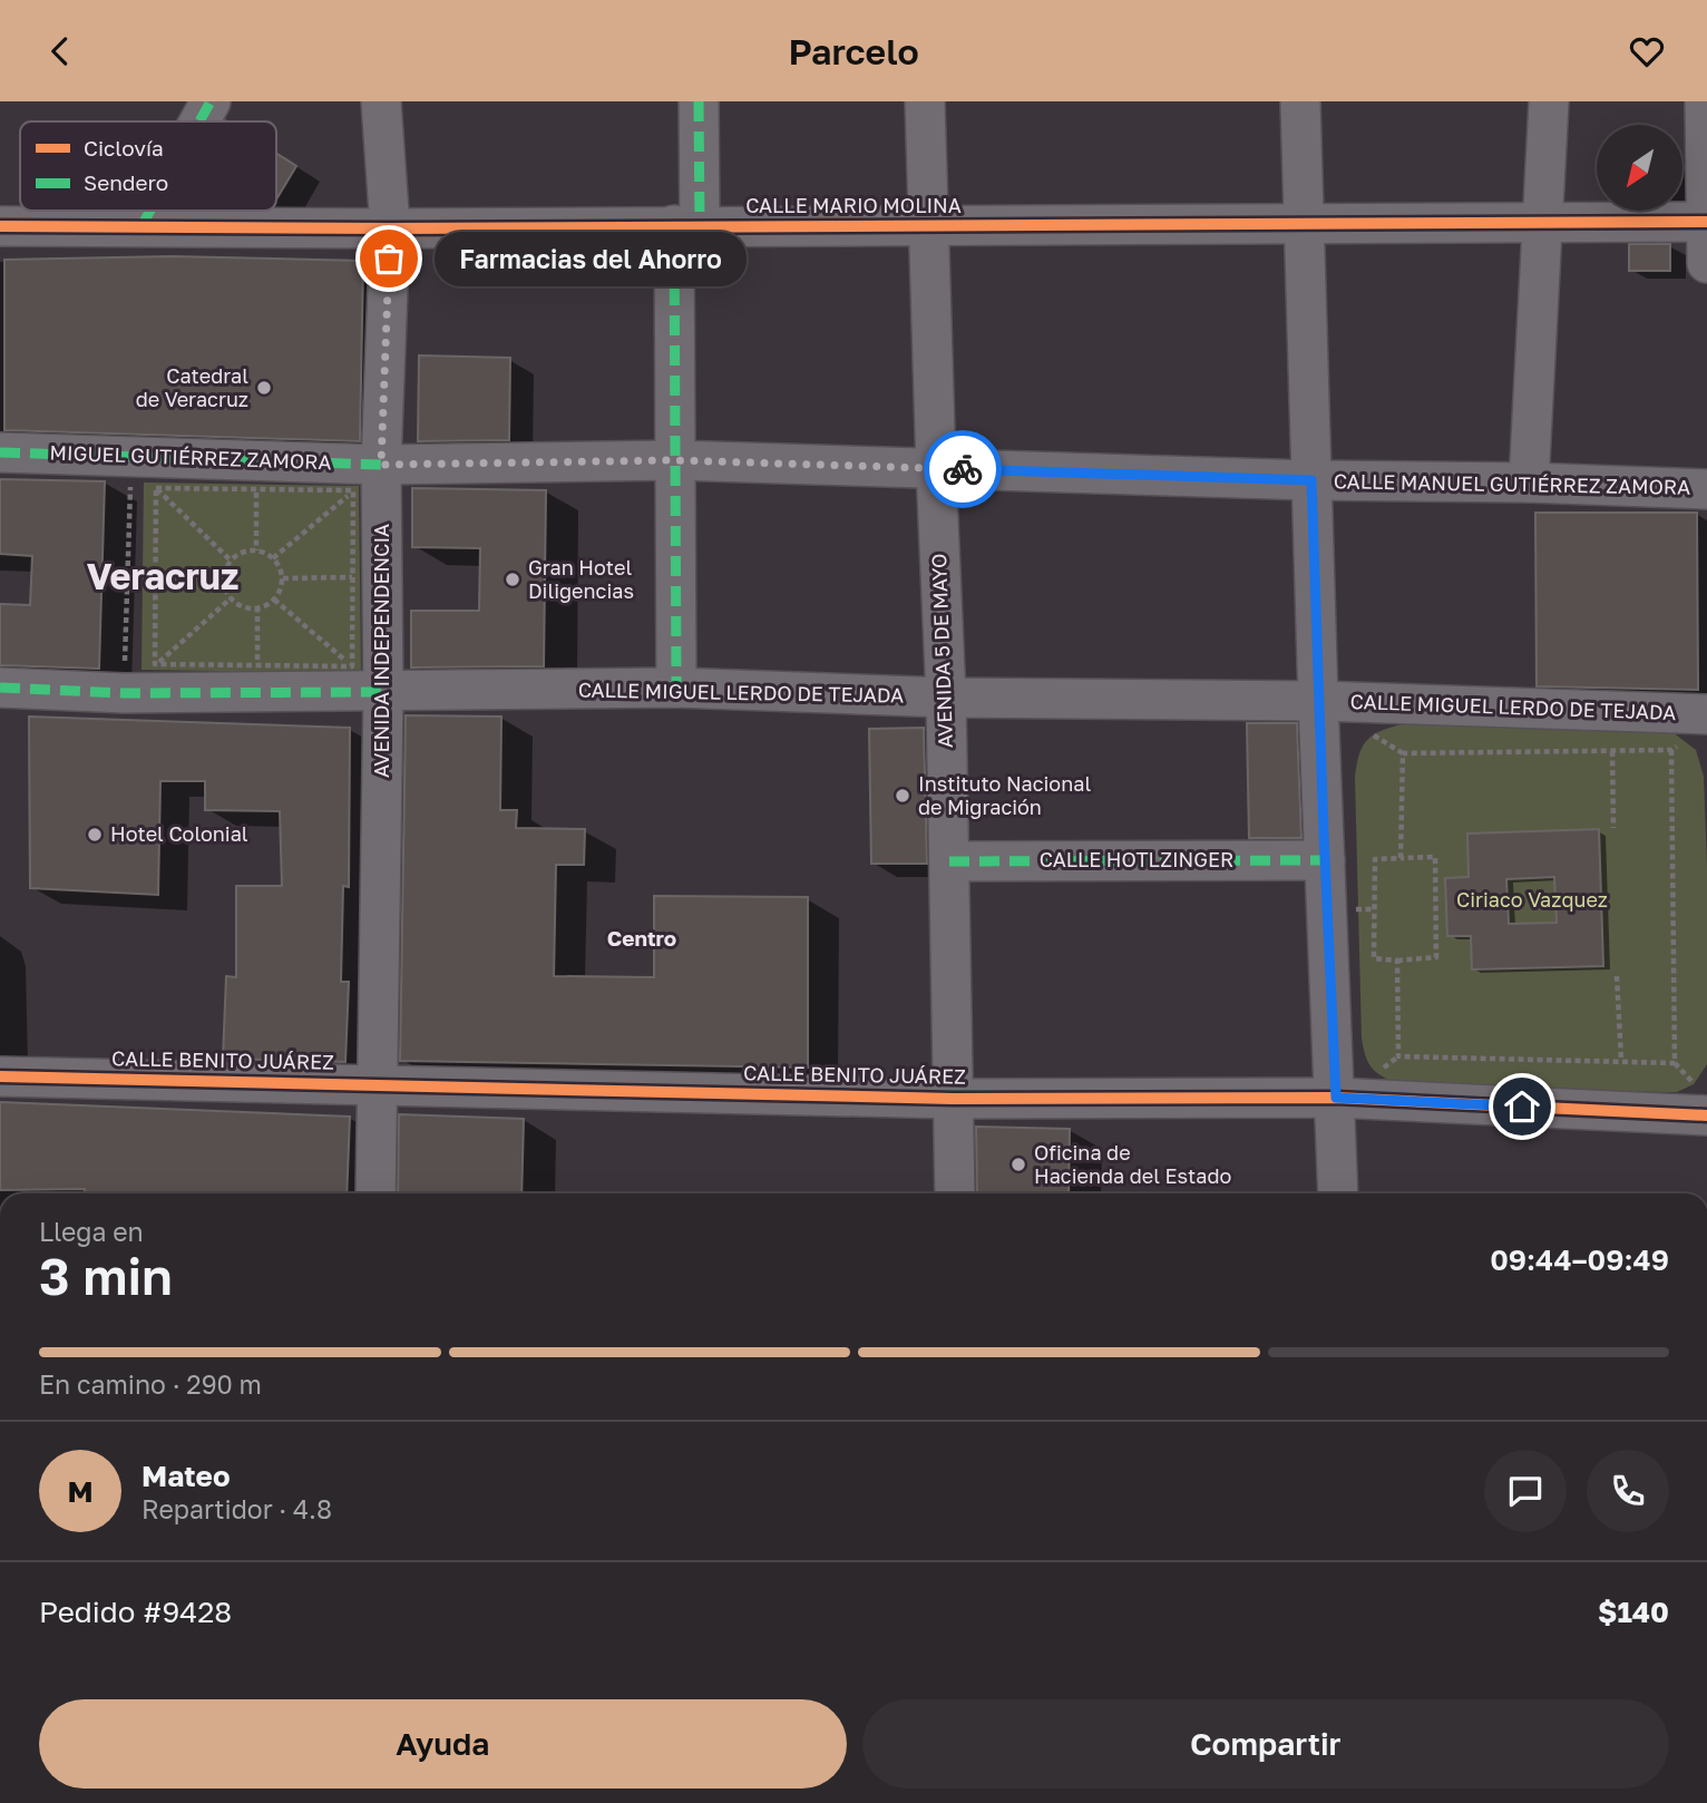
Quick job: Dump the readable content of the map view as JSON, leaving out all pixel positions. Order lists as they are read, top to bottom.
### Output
{
  "streets": {
    "street": [
      "CALLE MARIO MOLINA",
      "MIGUEL GUTIÉRREZ ZAMORA",
      "CALLE MANUEL GUTIÉRREZ ZAMORA",
      "AVENIDA INDEPENDENCIA",
      "AVENIDA 5 DE MAYO",
      "CALLE MIGUEL LERDO DE TEJADA",
      "CALLE HOTLZINGER",
      "CALLE BENITO JUÁREZ"
    ]
  },
  "crossings": [
    ["CALLE MARIO MOLINA", "AVENIDA INDEPENDENCIA"],
    ["CALLE MARIO MOLINA", "AVENIDA 5 DE MAYO"],
    ["MIGUEL GUTIÉRREZ ZAMORA", "CALLE MANUEL GUTIÉRREZ ZAMORA"],
    ["MIGUEL GUTIÉRREZ ZAMORA", "AVENIDA INDEPENDENCIA"],
    ["CALLE MANUEL GUTIÉRREZ ZAMORA", "AVENIDA INDEPENDENCIA"],
    ["CALLE MANUEL GUTIÉRREZ ZAMORA", "AVENIDA 5 DE MAYO"],
    ["AVENIDA INDEPENDENCIA", "CALLE MIGUEL LERDO DE TEJADA"],
    ["AVENIDA INDEPENDENCIA", "CALLE BENITO JUÁREZ"],
    ["AVENIDA 5 DE MAYO", "CALLE MIGUEL LERDO DE TEJADA"],
    ["AVENIDA 5 DE MAYO", "CALLE HOTLZINGER"],
    ["AVENIDA 5 DE MAYO", "CALLE BENITO JUÁREZ"]
  ],
  "districts": ["Veracruz", "Centro"],
  "parks": ["Ciriaco Vazquez"],
  "places": [
    "Farmacias del Ahorro",
    "Catedral de Veracruz",
    "Gran Hotel Diligencias",
    "Instituto Nacional de Migración",
    "Hotel Colonial",
    "Oficina de Hacienda del Estado"
  ],
  "legend": ["Ciclovía", "Sendero"],
  "north": "bottom left",
  "page": {
    "header": "Parcelo",
    "bubble": "Farmacias del Ahorro",
    "heading": ["3 min", "Llega en", "09:44–09:49"],
    "panel": [
      "Mateo",
      "Repartidor · 4.8",
      "Pedido #9428",
      "$140"
    ],
    "bar": "En camino · 290 m",
    "round": "M",
    "buttons": ["Ayuda", "Compartir"]
  }
}
